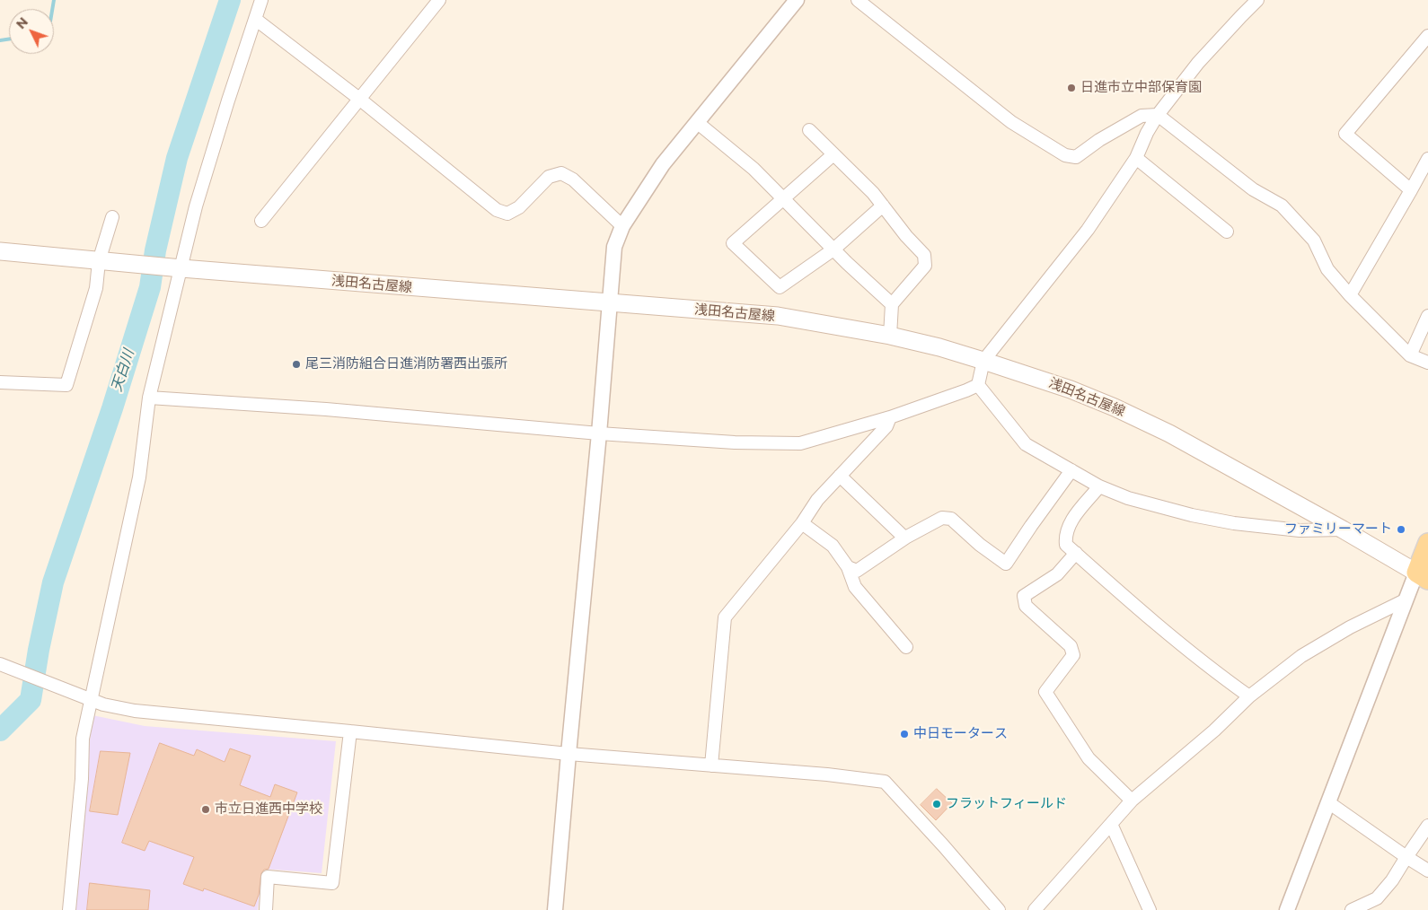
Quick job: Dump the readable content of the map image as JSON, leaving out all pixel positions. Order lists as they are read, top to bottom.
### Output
{
  "streets": {
    "main road": ["浅田名古屋線"]
  },
  "water": ["天白川"],
  "places": [
    "日進市立中部保育園",
    "尾三消防組合日進消防署西出張所",
    "ファミリーマート",
    "中日モータース",
    "フラットフィールド",
    "市立日進西中学校"
  ],
  "north": "top left"
}
